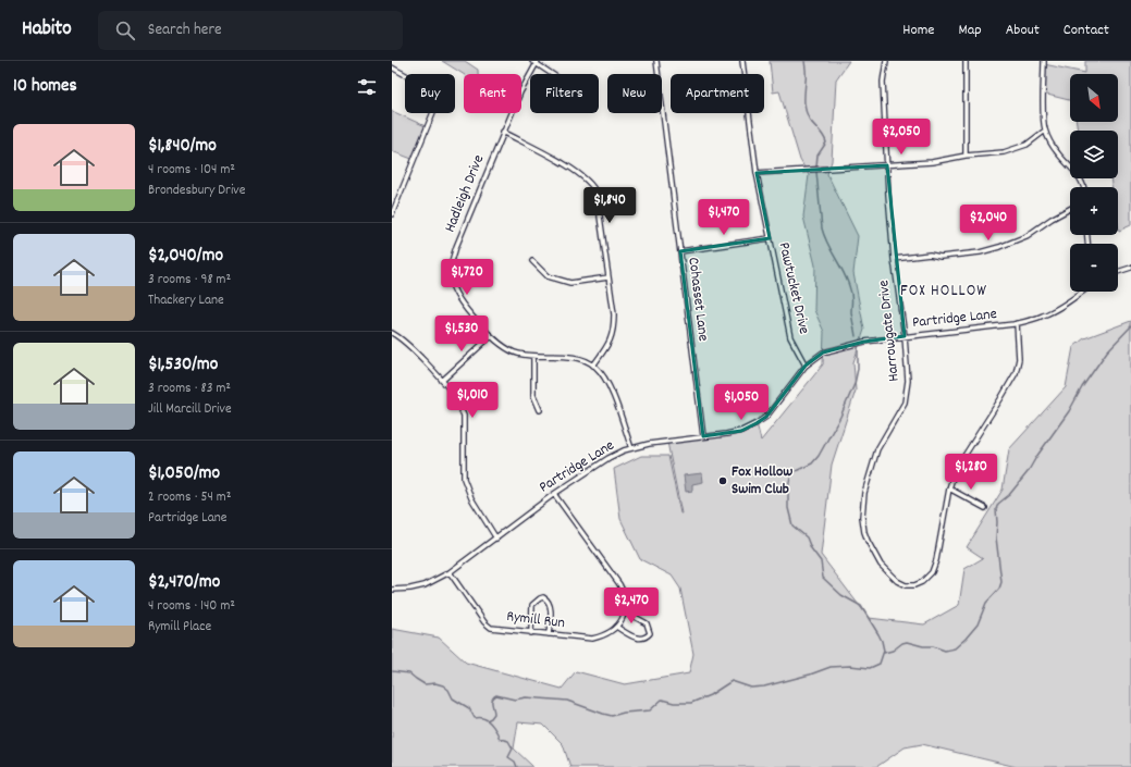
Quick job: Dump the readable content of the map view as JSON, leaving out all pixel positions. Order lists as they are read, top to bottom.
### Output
{
  "streets": {
    "street": [
      "Hadleigh Drive",
      "Pawtucket Drive",
      "Cohasset Lane",
      "Partridge Lane",
      "Harrowgate Drive",
      "Rymill Run"
    ]
  },
  "crossings": [
    ["Hadleigh Drive", "Partridge Lane"],
    ["Pawtucket Drive", "Partridge Lane"],
    ["Cohasset Lane", "Partridge Lane"],
    ["Partridge Lane", "Harrowgate Drive"],
    ["Partridge Lane", "Rymill Run"]
  ],
  "districts": ["FOX HOLLOW"],
  "places": ["Fox Hollow Swim Club"],
  "north": "bottom right",
  "page": {
    "header": "Habito",
    "search": "Search here",
    "nav": [
      "Home",
      "Map",
      "About",
      "Contact"
    ],
    "heading": "10 homes",
    "map_buttons": ["+", "−"],
    "chip": [
      "Buy",
      "Rent",
      "Filters",
      "New",
      "Apartment"
    ],
    "list": [
      {
        "name": "$1,840/mo",
        "note": "4 rooms · 104 m² · Brondesbury Drive"
      },
      {
        "name": "$2,040/mo",
        "note": "3 rooms · 98 m² · Thackery Lane"
      },
      {
        "name": "$1,530/mo",
        "note": "3 rooms · 83 m² · Jill Marcill Drive"
      },
      {
        "name": "$1,050/mo",
        "note": "2 rooms · 54 m² · Partridge Lane"
      },
      {
        "name": "$2,470/mo",
        "note": "4 rooms · 140 m² · Rymill Place"
      }
    ],
    "price": [
      "$2,050",
      "$1,840",
      "$1,470",
      "$2,040",
      "$1,720",
      "$1,530",
      "$1,010",
      "$1,050",
      "$1,280",
      "$2,470"
    ]
  }
}
